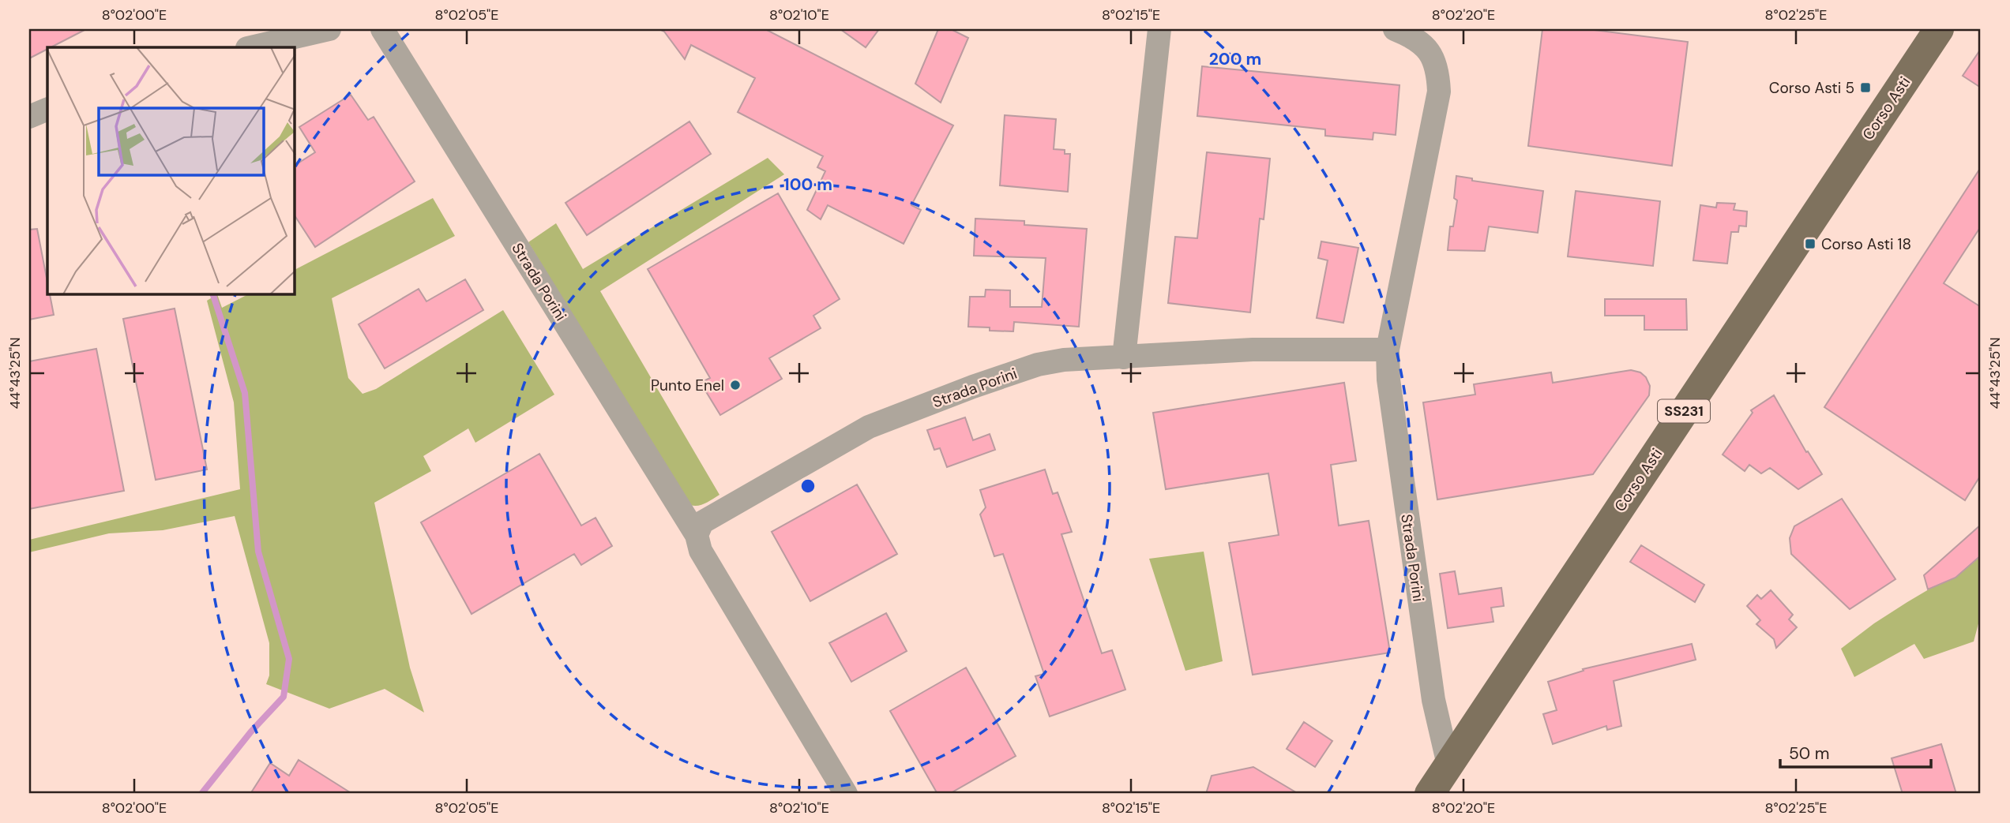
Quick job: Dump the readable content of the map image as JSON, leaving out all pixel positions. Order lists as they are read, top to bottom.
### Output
{
  "streets": {
    "main road": ["Corso Asti", "SS231"],
    "street": ["Strada Porini"]
  },
  "crossings": [
    ["Corso Asti", "Strada Porini"]
  ],
  "places": {
    "transit": ["Corso Asti 5", "Corso Asti 18"],
    "other": ["Punto Enel"]
  },
  "scale_bar": "50 m",
  "coordinates": [
    "8°02'00\"E",
    "8°02'05\"E",
    "8°02'10\"E",
    "8°02'15\"E",
    "8°02'20\"E",
    "8°02'25\"E",
    "44°43'25\"N"
  ],
  "rings": ["200 m", "100 m"]
}
